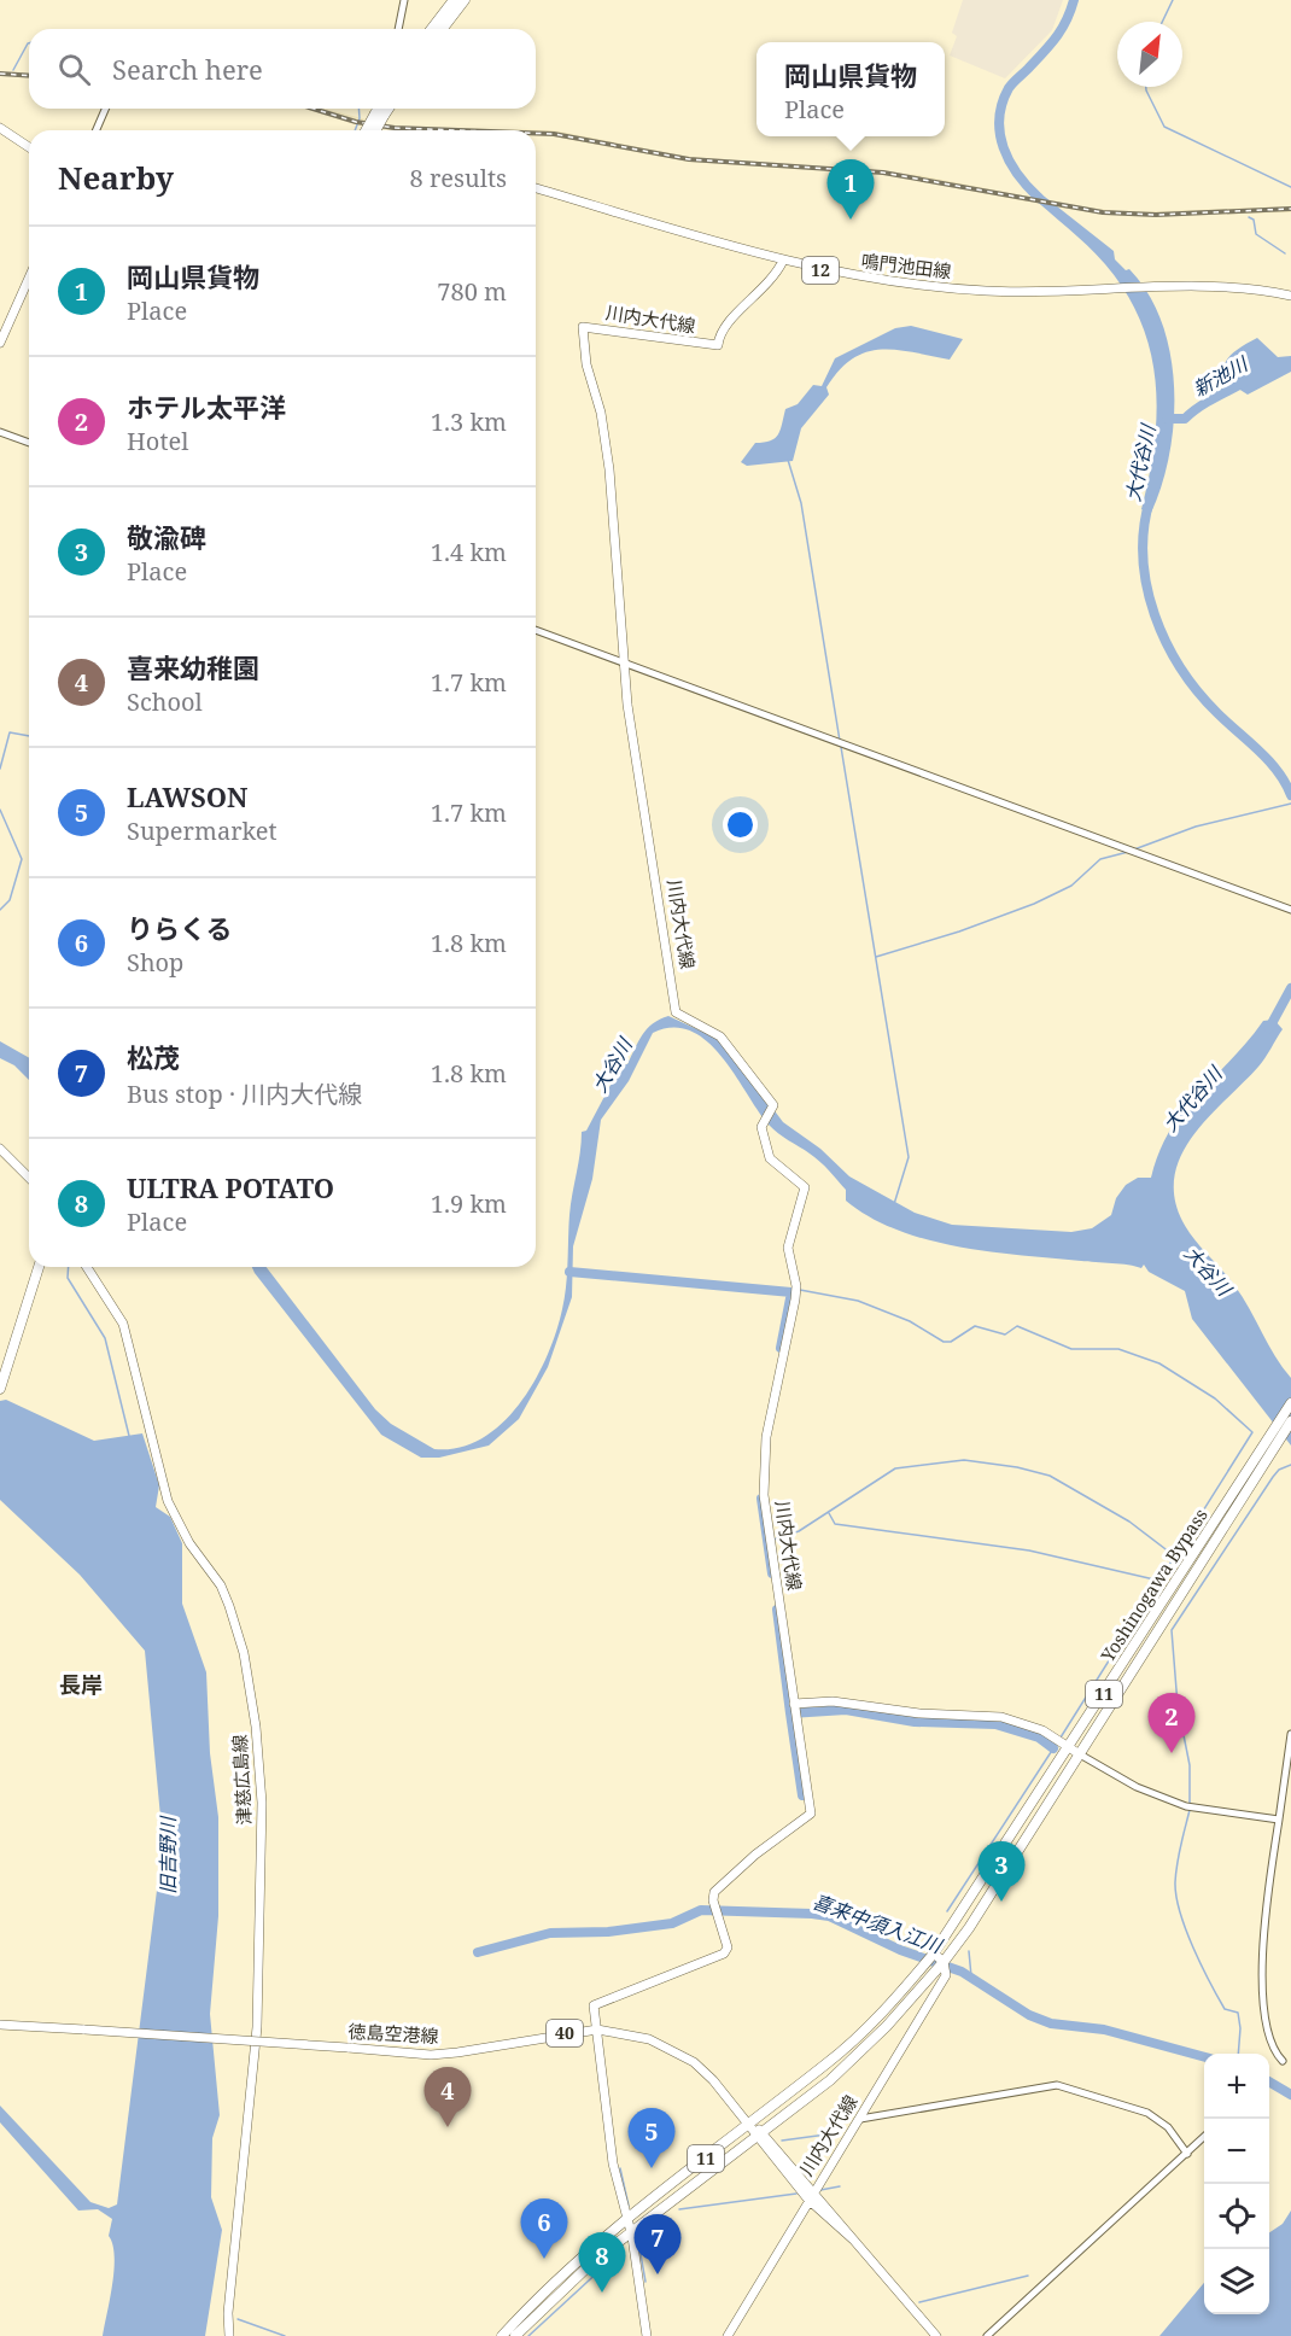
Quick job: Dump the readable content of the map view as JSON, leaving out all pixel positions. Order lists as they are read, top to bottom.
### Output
{
  "streets": {
    "highway": ["Yoshinogawa Bypass", "11"],
    "main road": [
      "鳴門池田線",
      "12",
      "川内大代線",
      "津慈広島線",
      "40",
      "徳島空港線"
    ]
  },
  "crossings": [
    ["鳴門池田線", "川内大代線"],
    ["川内大代線", "Yoshinogawa Bypass"],
    ["川内大代線", "徳島空港線"],
    ["Yoshinogawa Bypass", "徳島空港線"]
  ],
  "districts": ["長岸"],
  "water": [
    "新池川",
    "大代谷川",
    "大谷川",
    "旧吉野川",
    "喜来中須入江川"
  ],
  "north": "top right",
  "page": {
    "search": "Search here",
    "popup": ["岡山県貨物", "Place"],
    "heading": ["Nearby", "8 results"],
    "pins": [
      "1",
      "2",
      "3",
      "4",
      "5",
      "6",
      "7",
      "8"
    ],
    "list": [
      {
        "mark": "1",
        "name": "岡山県貨物",
        "note": "Place",
        "value": "780 m"
      },
      {
        "mark": "2",
        "name": "ホテル太平洋",
        "note": "Hotel",
        "value": "1.3 km"
      },
      {
        "mark": "3",
        "name": "敬渝碑",
        "note": "Place",
        "value": "1.4 km"
      },
      {
        "mark": "4",
        "name": "喜来幼稚園",
        "note": "School",
        "value": "1.7 km"
      },
      {
        "mark": "5",
        "name": "LAWSON",
        "note": "Supermarket",
        "value": "1.7 km"
      },
      {
        "mark": "6",
        "name": "りらくる",
        "note": "Shop",
        "value": "1.8 km"
      },
      {
        "mark": "7",
        "name": "松茂",
        "note": "Bus stop · 川内大代線",
        "value": "1.8 km"
      },
      {
        "mark": "8",
        "name": "ULTRA POTATO",
        "note": "Place",
        "value": "1.9 km"
      }
    ],
    "map_buttons": ["+", "−"]
  }
}
